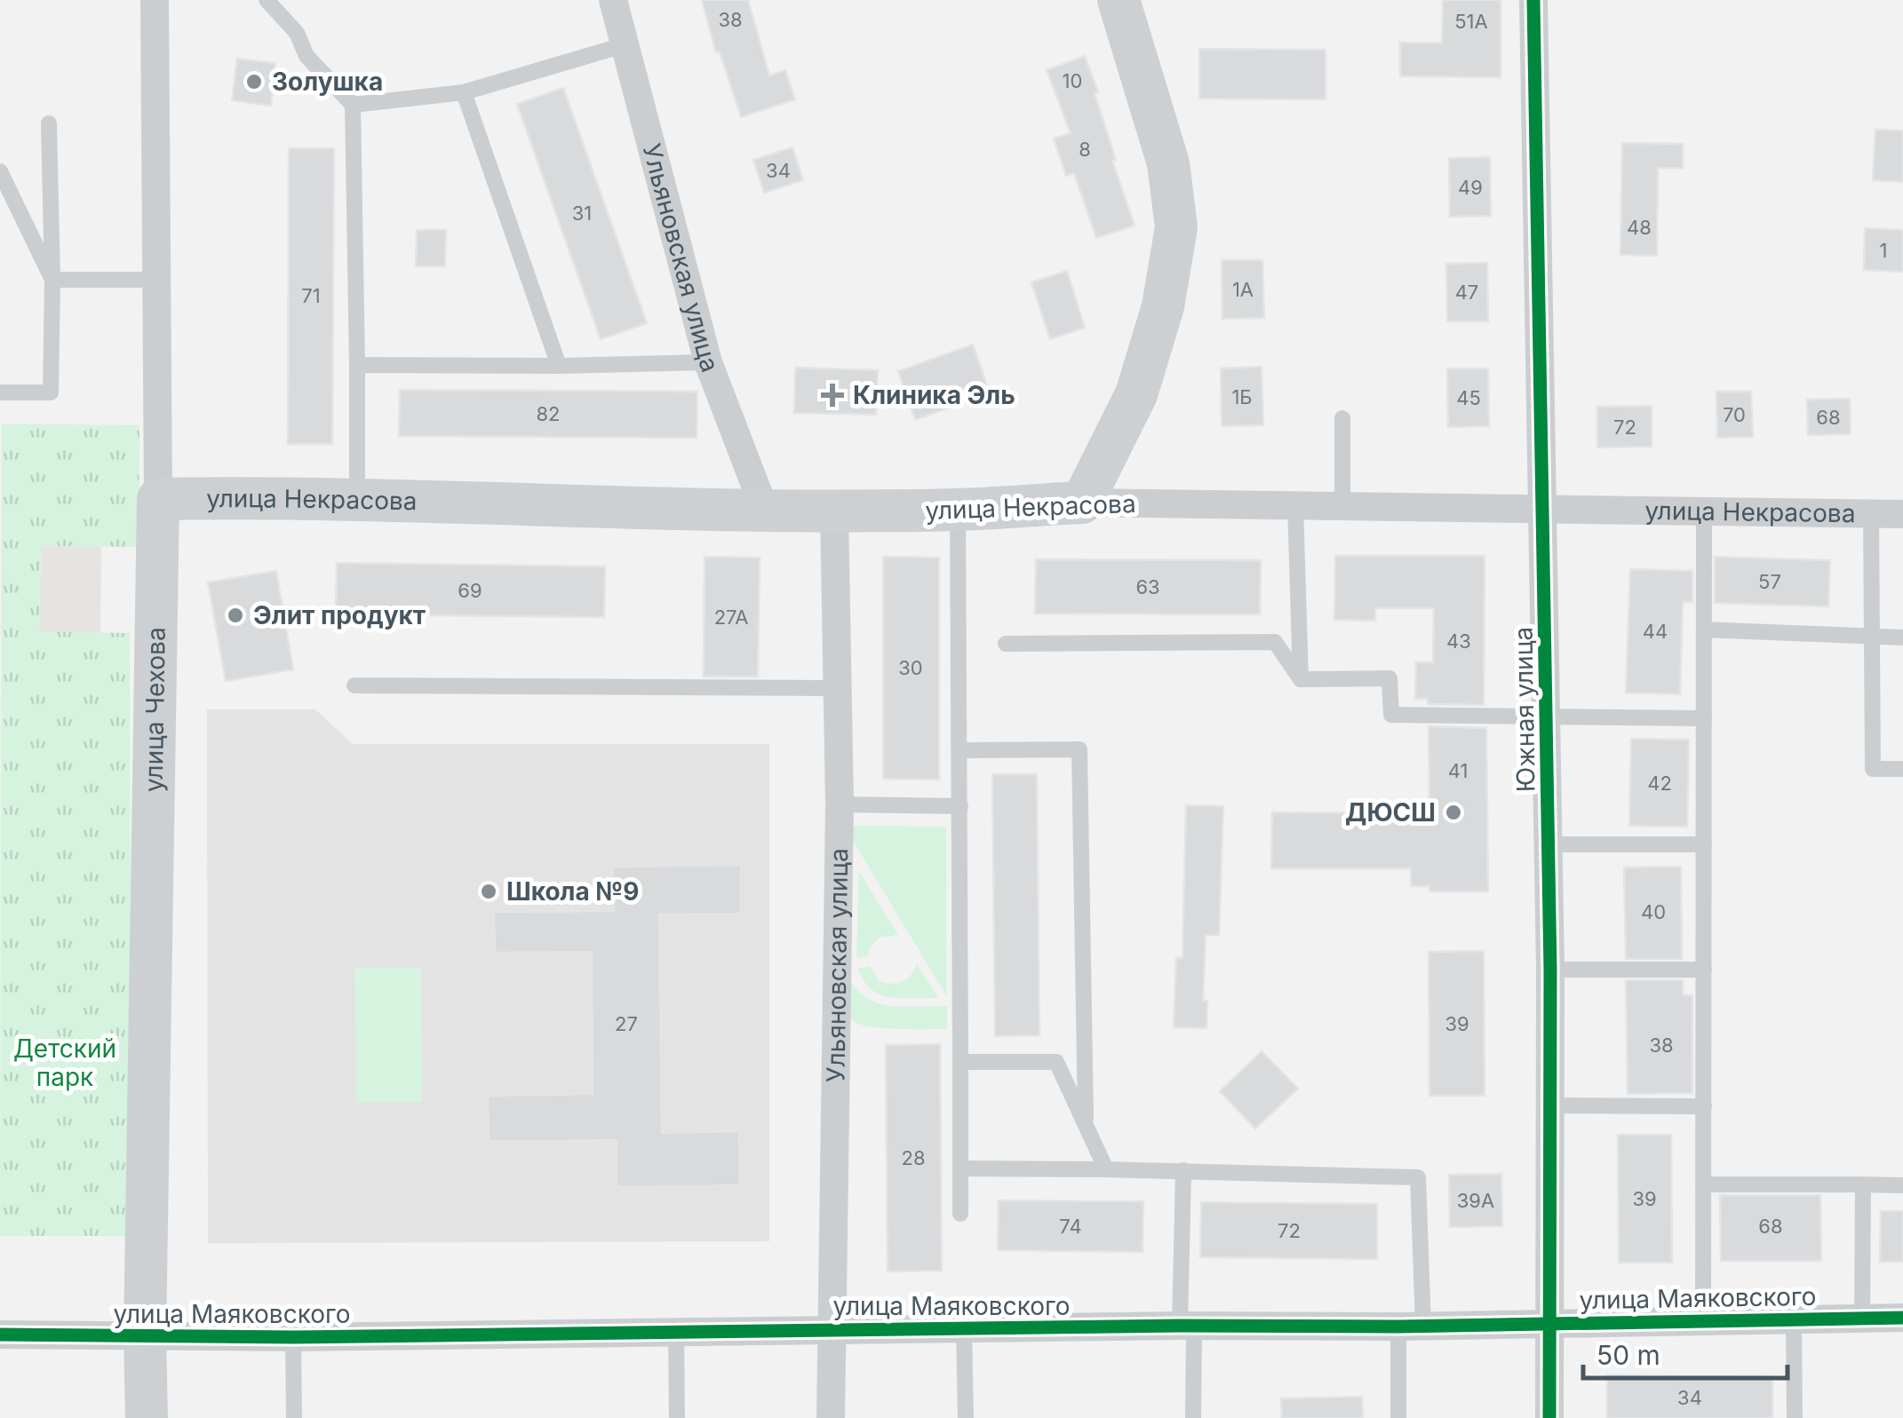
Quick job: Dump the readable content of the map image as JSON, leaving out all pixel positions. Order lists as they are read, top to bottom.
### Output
{
  "streets": {
    "main road": ["улица Некрасова", "улица Чехова"],
    "street": ["Ульяновская улица", "Южная улица", "улица Маяковского"]
  },
  "crossings": [
    ["Ульяновская улица", "улица Некрасова"],
    ["Ульяновская улица", "улица Маяковского"],
    ["улица Некрасова", "улица Чехова"],
    ["улица Некрасова", "Южная улица"],
    ["улица Чехова", "улица Маяковского"],
    ["Южная улица", "улица Маяковского"]
  ],
  "parks": ["Детский парк"],
  "places": {
    "other": [
      "Золушка",
      "Элит продукт",
      "ДЮСШ",
      "Школа №9"
    ],
    "health": ["Клиника Эль"]
  },
  "house_numbers": [
    "38",
    "51А",
    "10",
    "8",
    "34",
    "49",
    "31",
    "48",
    "1",
    "1А",
    "47",
    "71",
    "1Б",
    "45",
    "82",
    "70",
    "68",
    "72",
    "57",
    "63",
    "69",
    "27А",
    "44",
    "43",
    "30",
    "41",
    "42",
    "40",
    "27",
    "39",
    "38",
    "28",
    "39",
    "39А",
    "74",
    "68",
    "72",
    "34"
  ],
  "scale_bar": "50 m"
}
